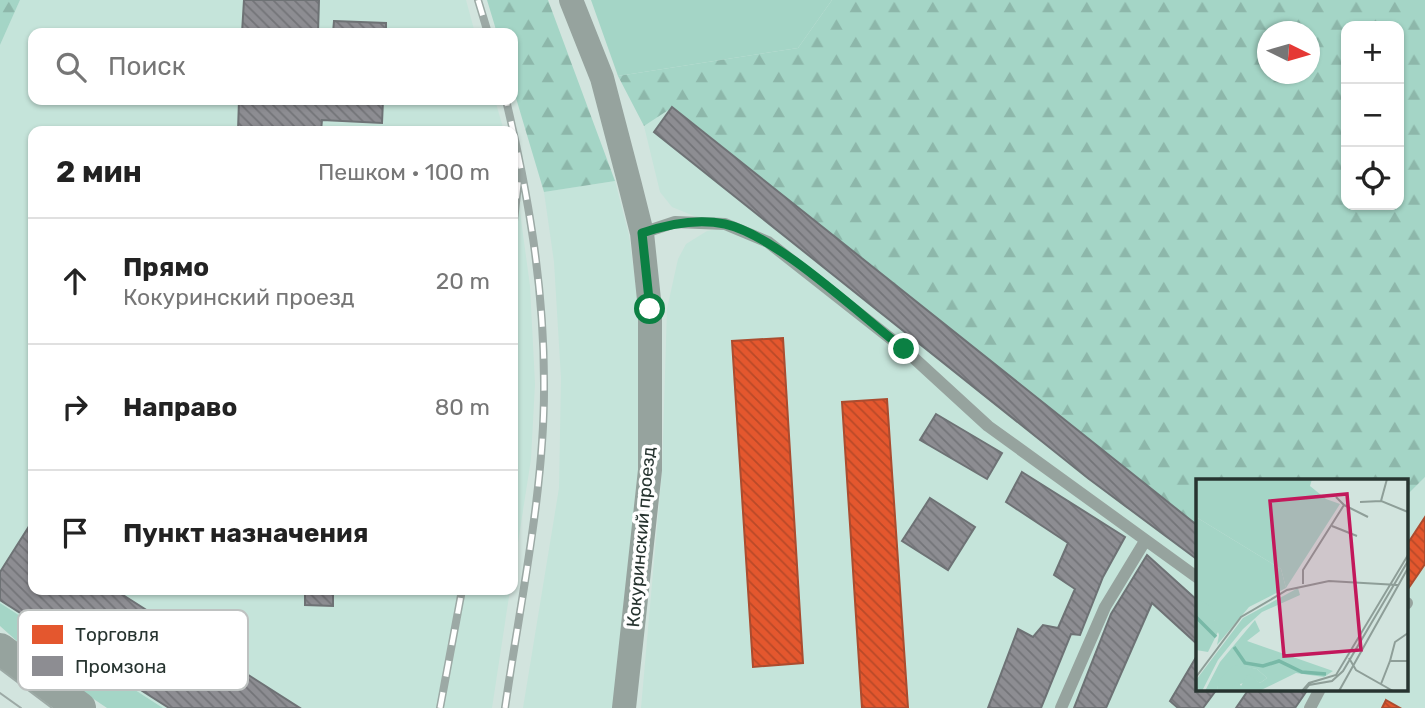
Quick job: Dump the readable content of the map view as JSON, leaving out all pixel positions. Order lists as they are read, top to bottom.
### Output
{
  "streets": {
    "street": ["Кокуринский проезд"]
  },
  "legend": ["Торговля", "Промзона"],
  "north": "right",
  "page": {
    "map_buttons": ["+", "−"],
    "search": "Поиск",
    "heading": ["2 мин", "Пешком · 100 m"],
    "list": [
      ["Прямо", "Кокуринский проезд", "20 m"],
      ["Направо", "80 m"],
      "Пункт назначения"
    ]
  }
}
